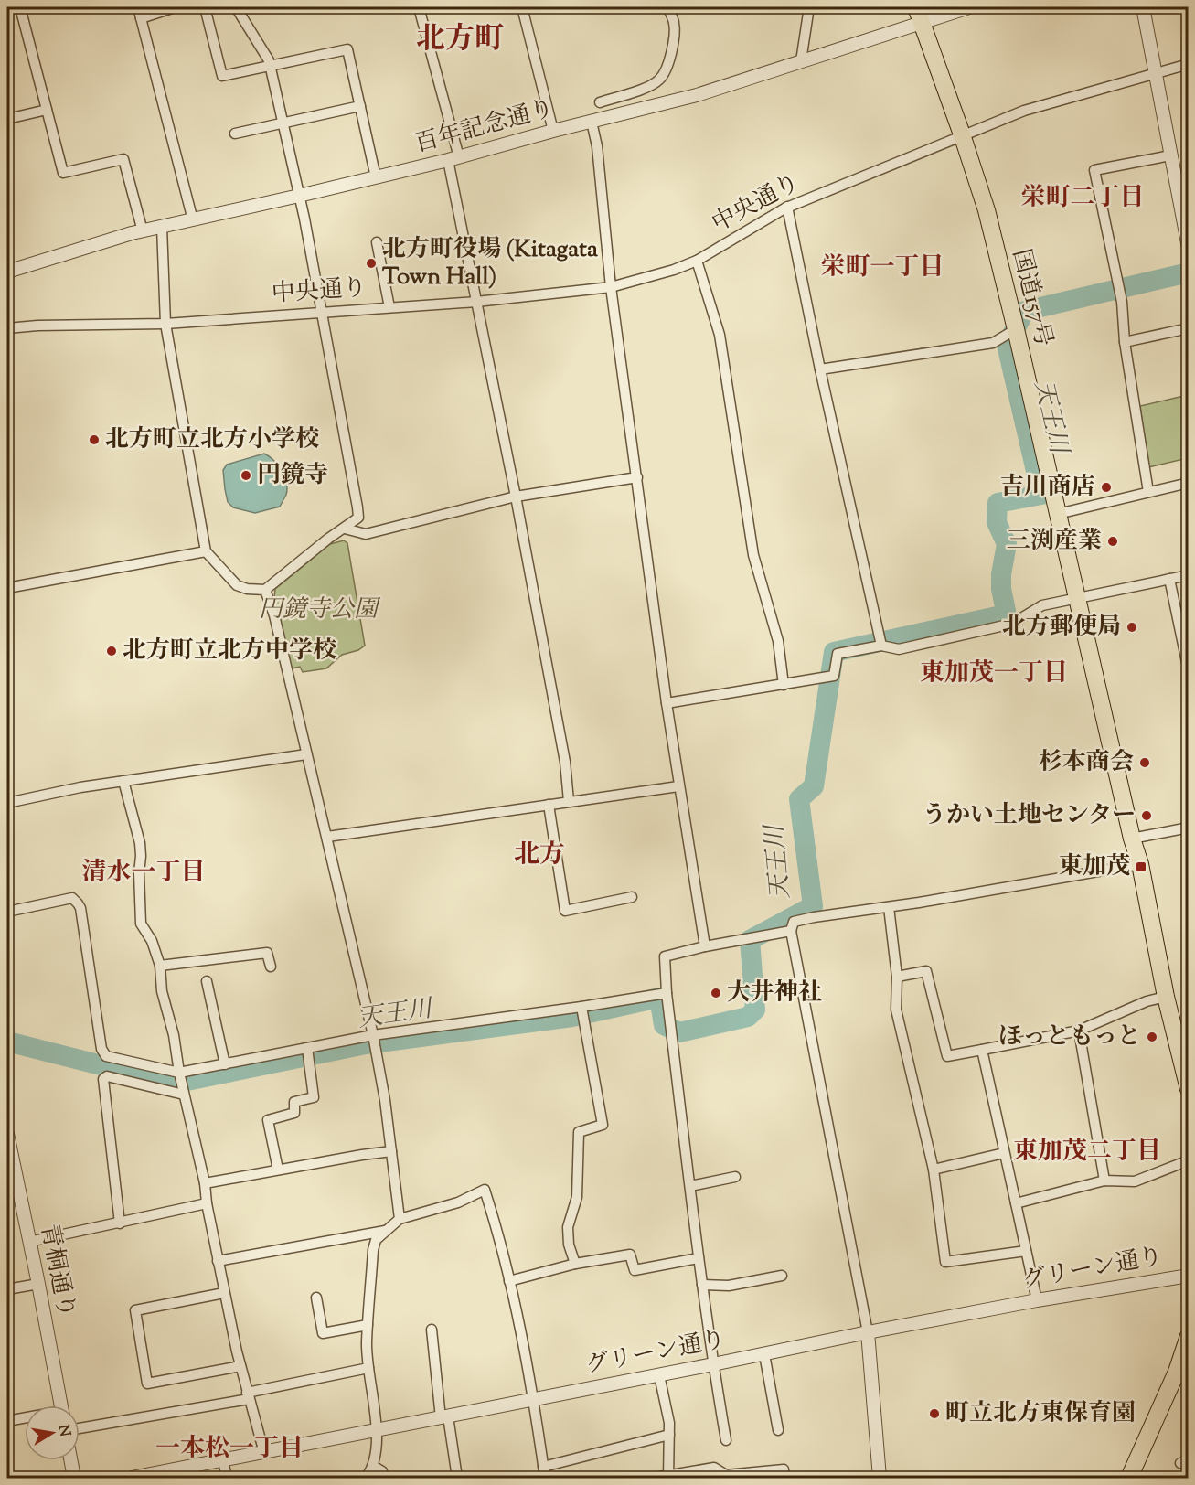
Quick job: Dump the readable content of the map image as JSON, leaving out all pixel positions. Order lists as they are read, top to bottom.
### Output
{
  "streets": {
    "highway": ["国道157号"],
    "street": [
      "百年記念通り",
      "中央通り",
      "グリーン通り",
      "青桐通り"
    ]
  },
  "crossings": [
    ["百年記念通り", "国道157号"],
    ["中央通り", "国道157号"]
  ],
  "districts": [
    "北方町",
    "栄町二丁目",
    "栄町一丁目",
    "東加茂一丁目",
    "北方",
    "清水一丁目",
    "東加茂二丁目",
    "一本松一丁目"
  ],
  "water": ["天王川"],
  "parks": ["円鏡寺公園"],
  "places": {
    "other": [
      "北方町役場 (Kitagata Town Hall)",
      "北方町立北方小学校",
      "円鏡寺",
      "吉川商店",
      "三渕産業",
      "北方郵便局",
      "北方町立北方中学校",
      "杉本商会",
      "うかい土地センター",
      "大井神社",
      "ほっともっと",
      "町立北方東保育園"
    ],
    "transit": ["東加茂"]
  },
  "north": "right"
}
